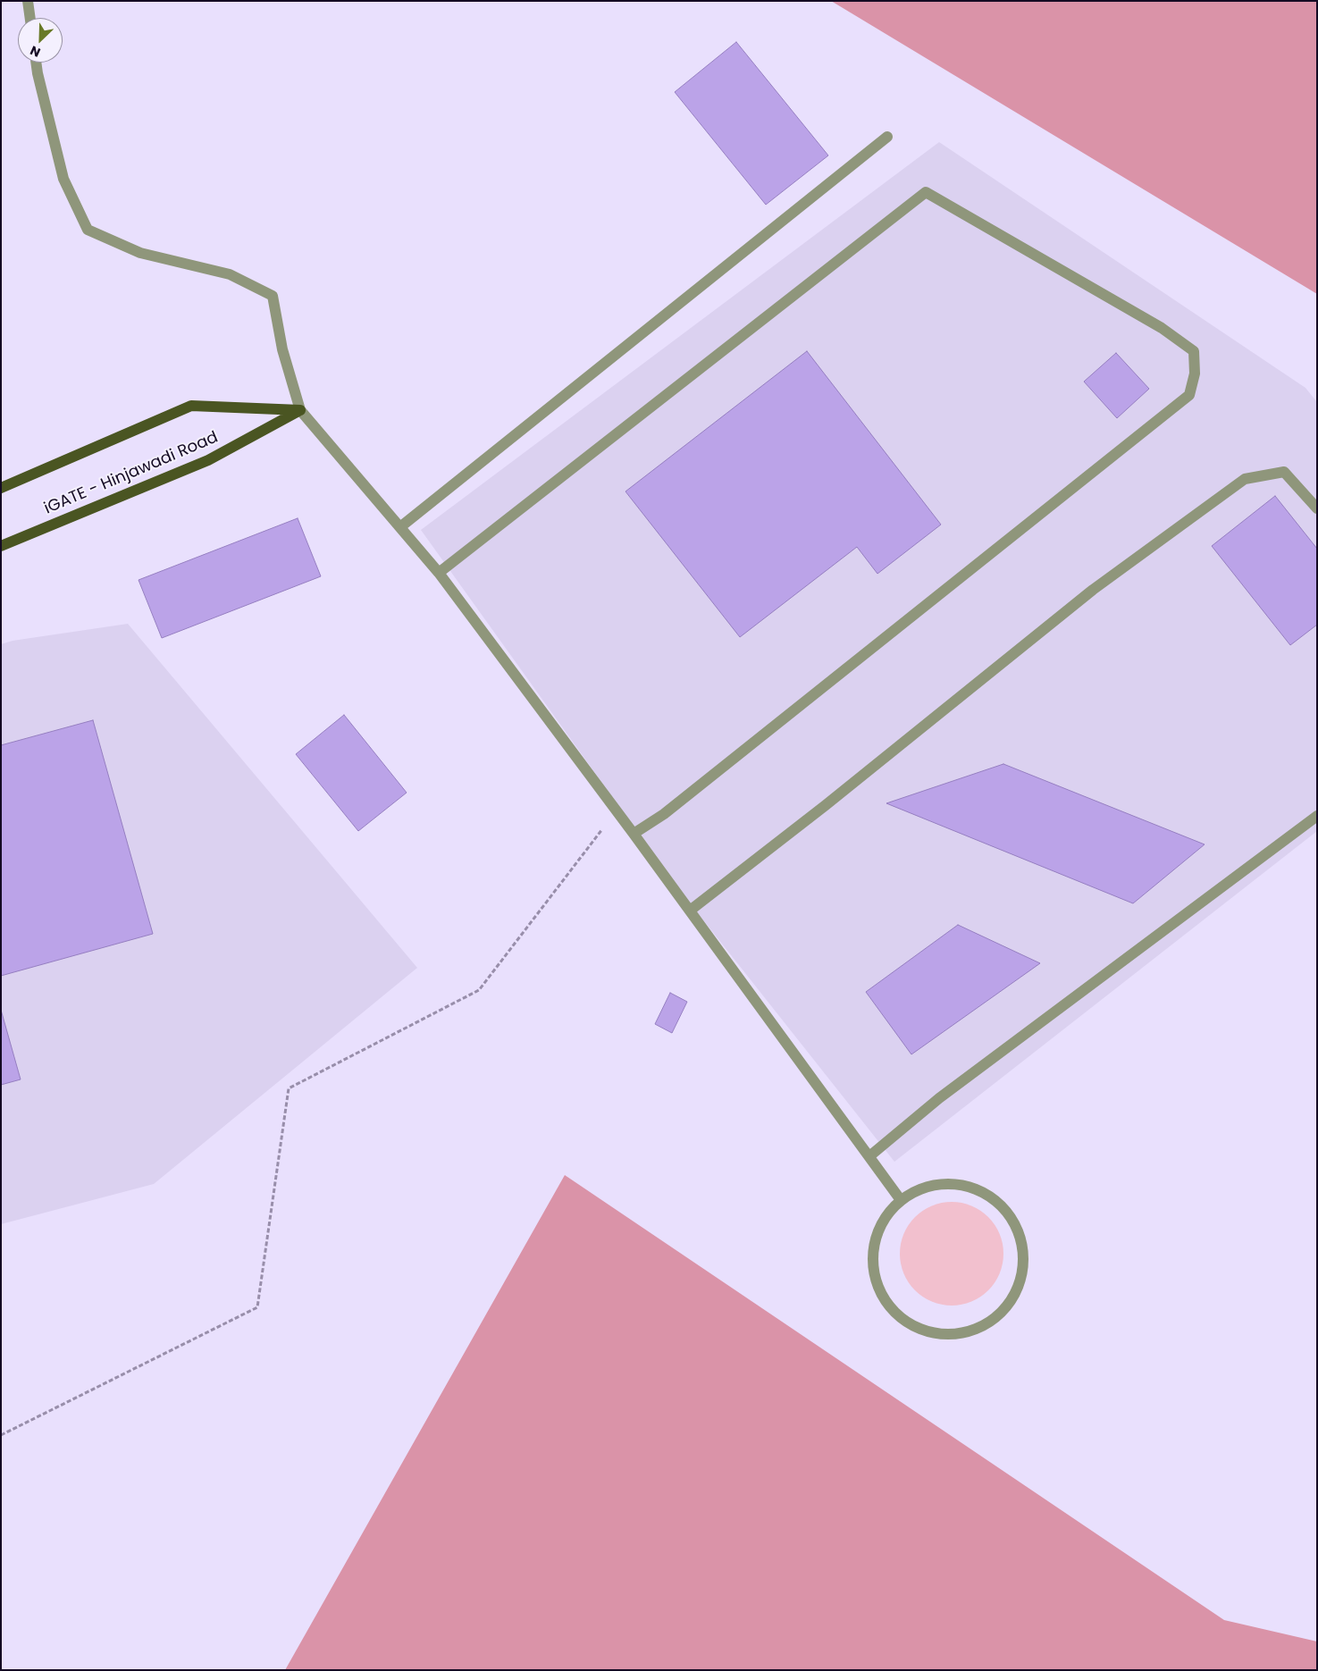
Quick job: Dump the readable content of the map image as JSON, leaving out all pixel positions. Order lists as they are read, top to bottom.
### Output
{
  "streets": {
    "main road": ["iGATE - Hinjawadi Road"]
  },
  "north": "bottom left"
}
